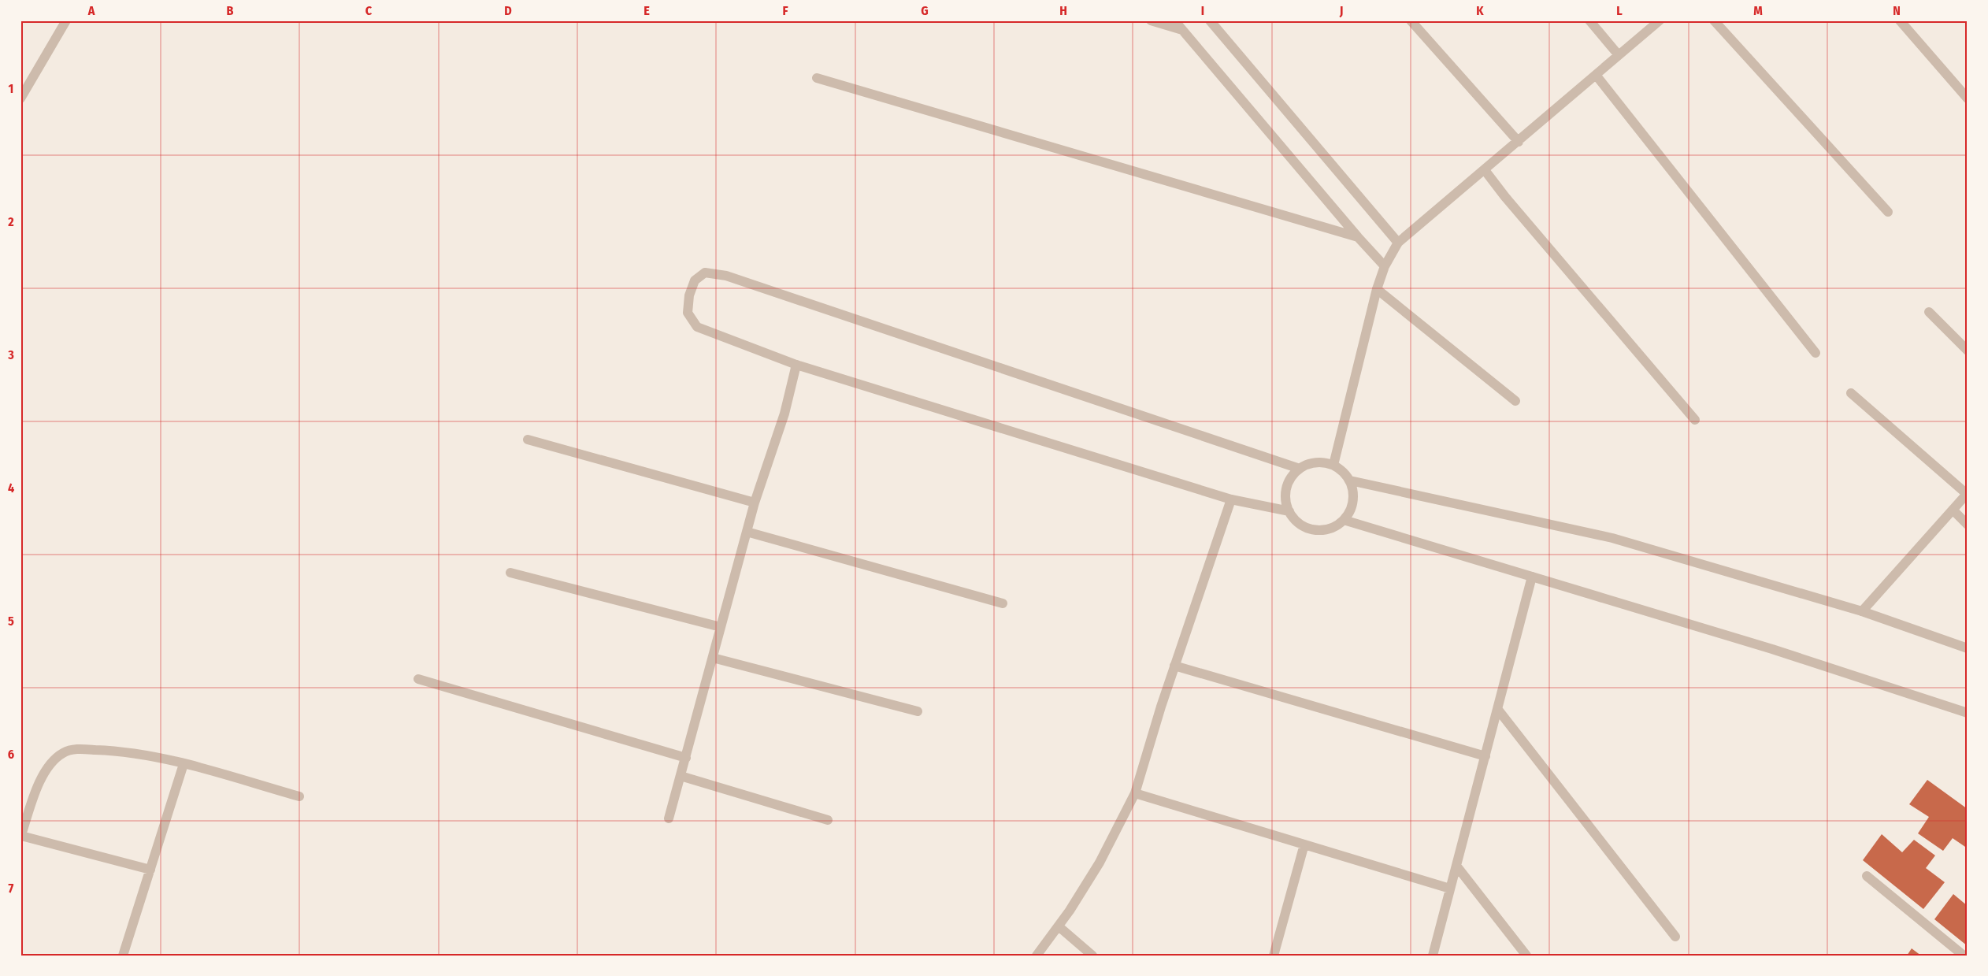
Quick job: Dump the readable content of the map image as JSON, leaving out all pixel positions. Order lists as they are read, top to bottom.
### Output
{
  "grid": {
    "columns": [
      "A",
      "B",
      "C",
      "D",
      "E",
      "F",
      "G",
      "H",
      "I",
      "J",
      "K",
      "L",
      "M",
      "N"
    ],
    "rows": [
      "1",
      "2",
      "3",
      "4",
      "5",
      "6",
      "7"
    ]
  }
}
